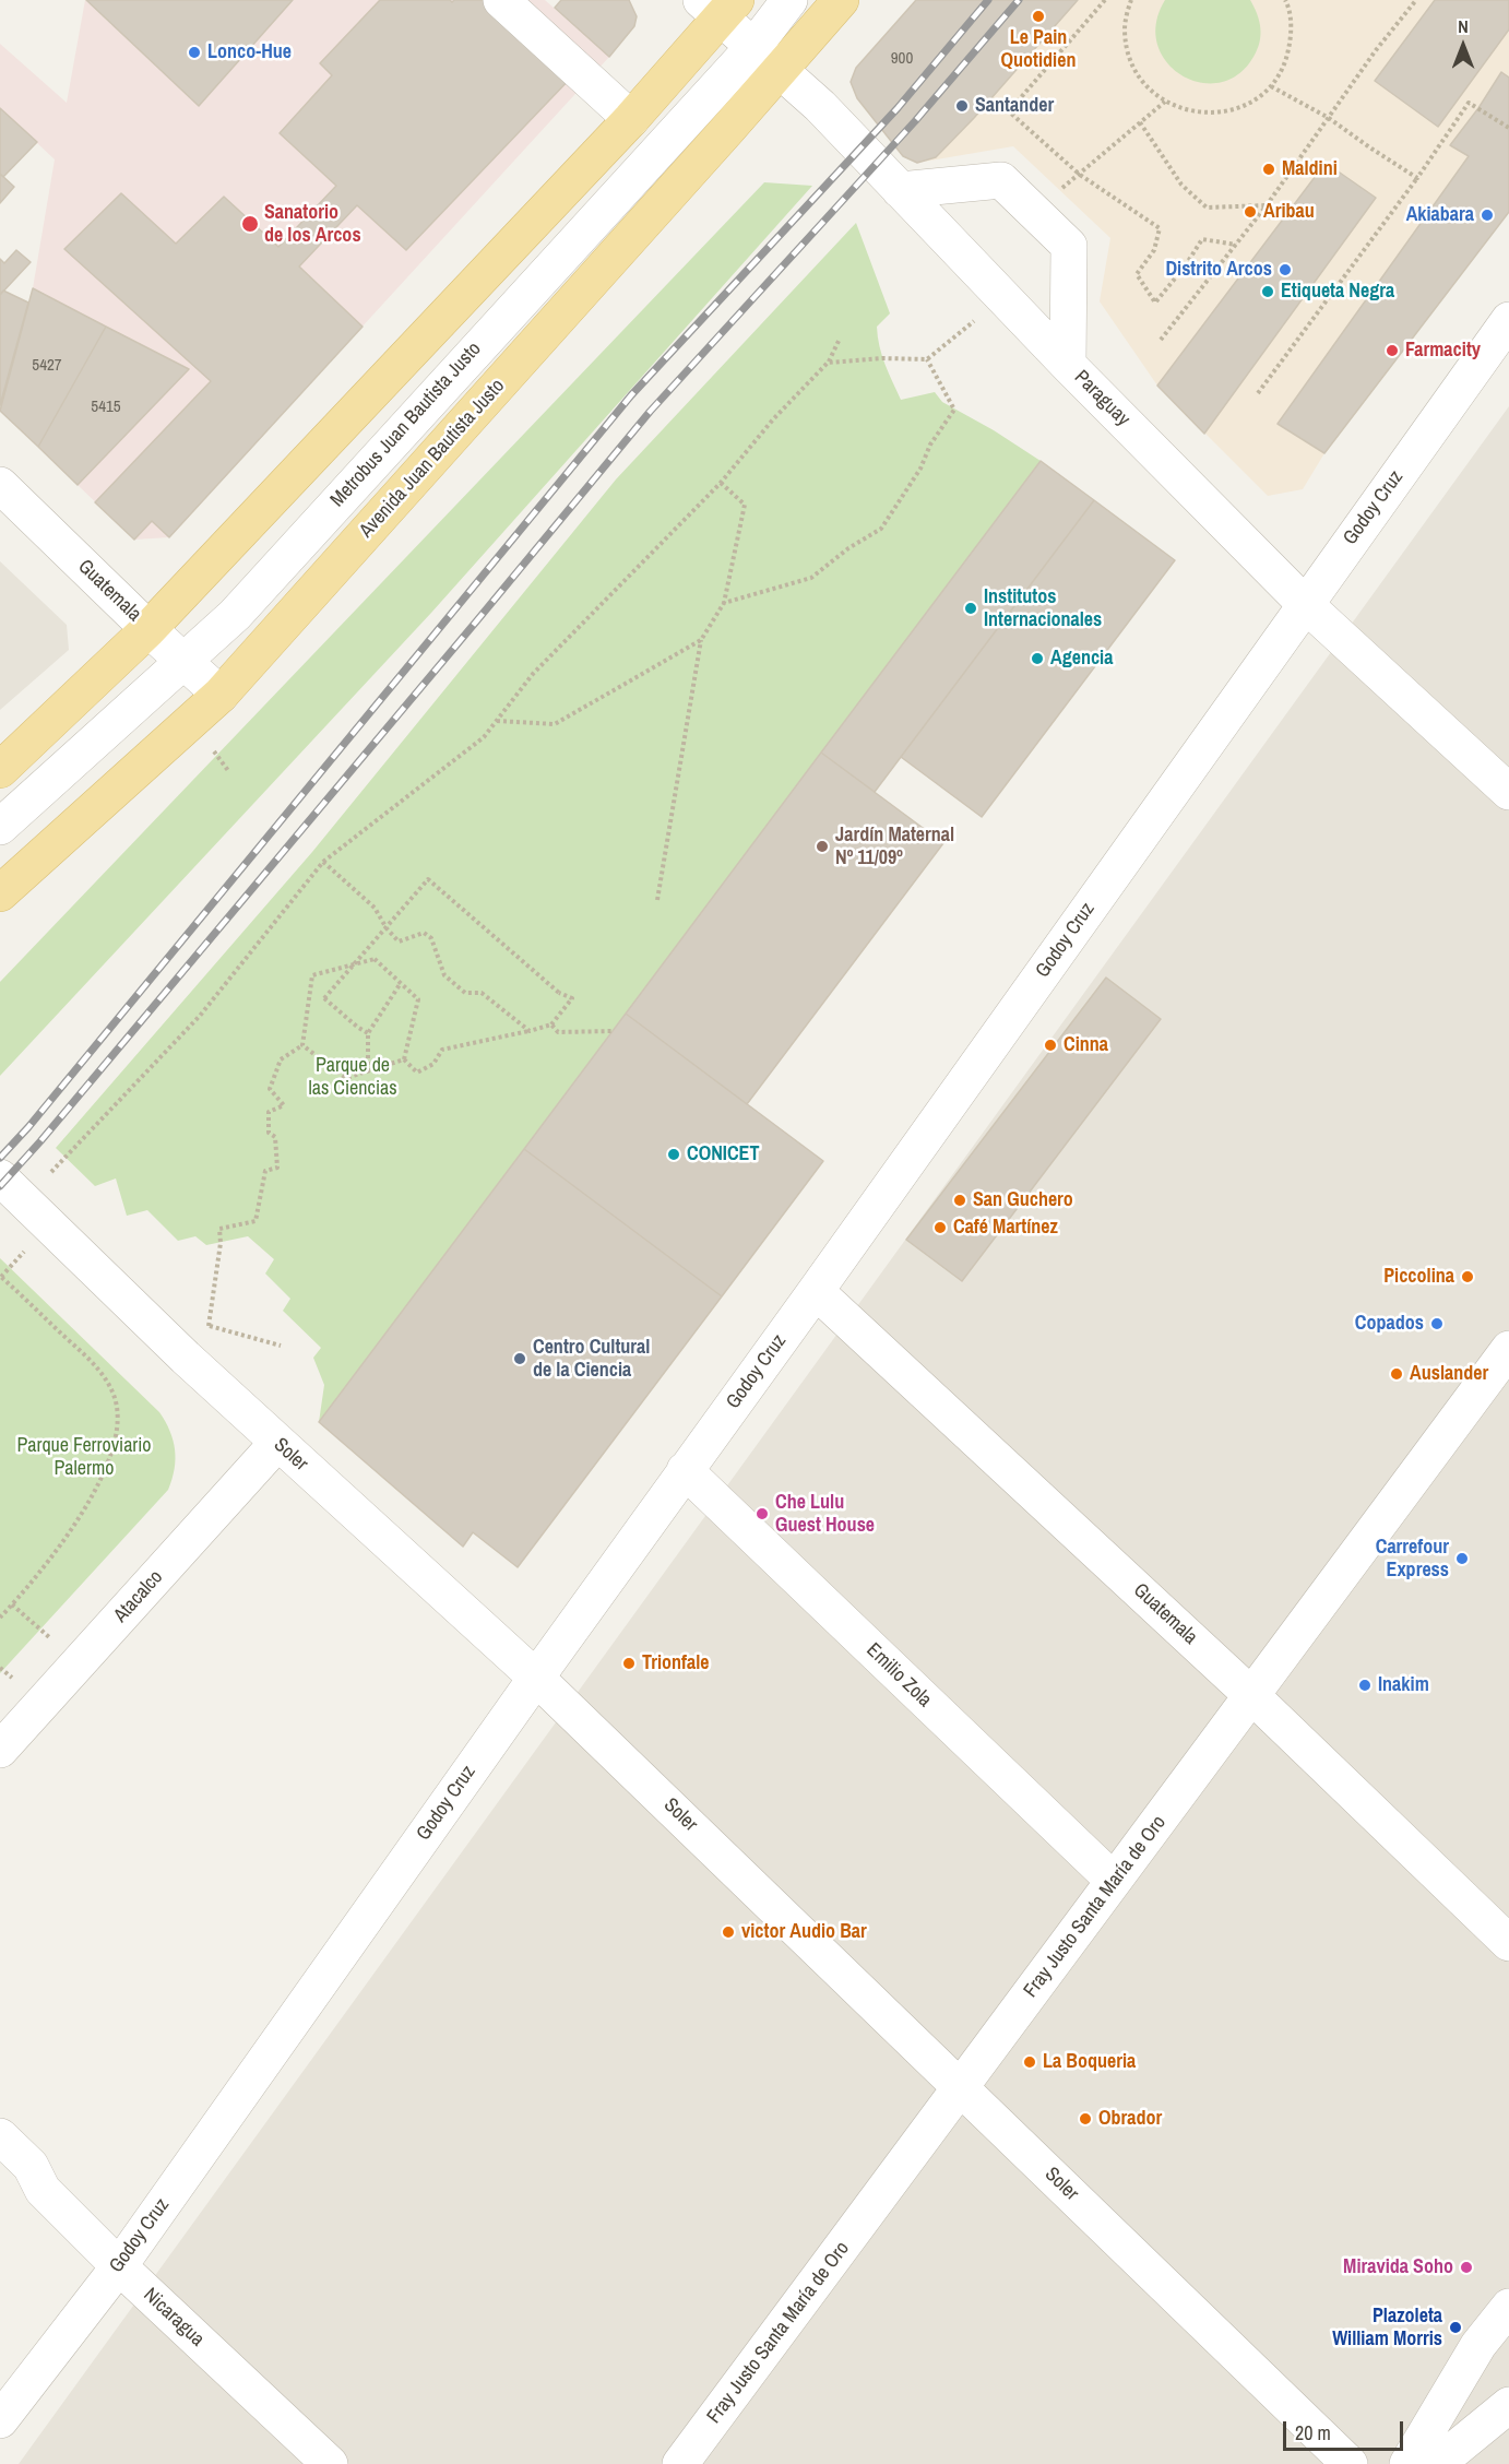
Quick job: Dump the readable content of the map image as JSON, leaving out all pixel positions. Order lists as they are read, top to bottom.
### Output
{
  "streets": {
    "main road": ["Avenida Juan Bautista Justo"],
    "street": [
      "Paraguay",
      "Metrobus Juan Bautista Justo",
      "Godoy Cruz",
      "Guatemala",
      "Soler",
      "Atacalco",
      "Emilio Zola",
      "Fray Justo Santa María de Oro",
      "Nicaragua"
    ]
  },
  "crossings": [
    ["Paraguay", "Metrobus Juan Bautista Justo"],
    ["Paraguay", "Avenida Juan Bautista Justo"],
    ["Paraguay", "Godoy Cruz"],
    ["Metrobus Juan Bautista Justo", "Guatemala"],
    ["Avenida Juan Bautista Justo", "Guatemala"],
    ["Godoy Cruz", "Guatemala"],
    ["Godoy Cruz", "Soler"],
    ["Godoy Cruz", "Emilio Zola"],
    ["Godoy Cruz", "Nicaragua"],
    ["Guatemala", "Fray Justo Santa María de Oro"],
    ["Soler", "Atacalco"],
    ["Soler", "Fray Justo Santa María de Oro"],
    ["Emilio Zola", "Fray Justo Santa María de Oro"]
  ],
  "parks": ["Parque de las Ciencias", "Parque Ferroviario Palermo"],
  "places": [
    "Le Pain Quotidien",
    "Lonco-Hue",
    "Santander",
    "Maldini",
    "Aribau",
    "Akiabara",
    "Sanatorio de los Arcos",
    "Distrito Arcos",
    "Etiqueta Negra",
    "Farmacity",
    "Institutos Internacionales",
    "Agencia",
    "Jardín Maternal Nº 11/09º",
    "Cinna",
    "CONICET",
    "San Guchero",
    "Café Martínez",
    "Piccolina",
    "Copados",
    "Centro Cultural de la Ciencia",
    "Auslander",
    "Che Lulu Guest House",
    "Carrefour Express",
    "Trionfale",
    "Inakim",
    "victor Audio Bar",
    "La Boqueria",
    "Obrador",
    "Miravida Soho",
    "Plazoleta William Morris"
  ],
  "house_numbers": ["900", "5427", "5415"],
  "scale_bar": "20 m",
  "north": "top"
}
